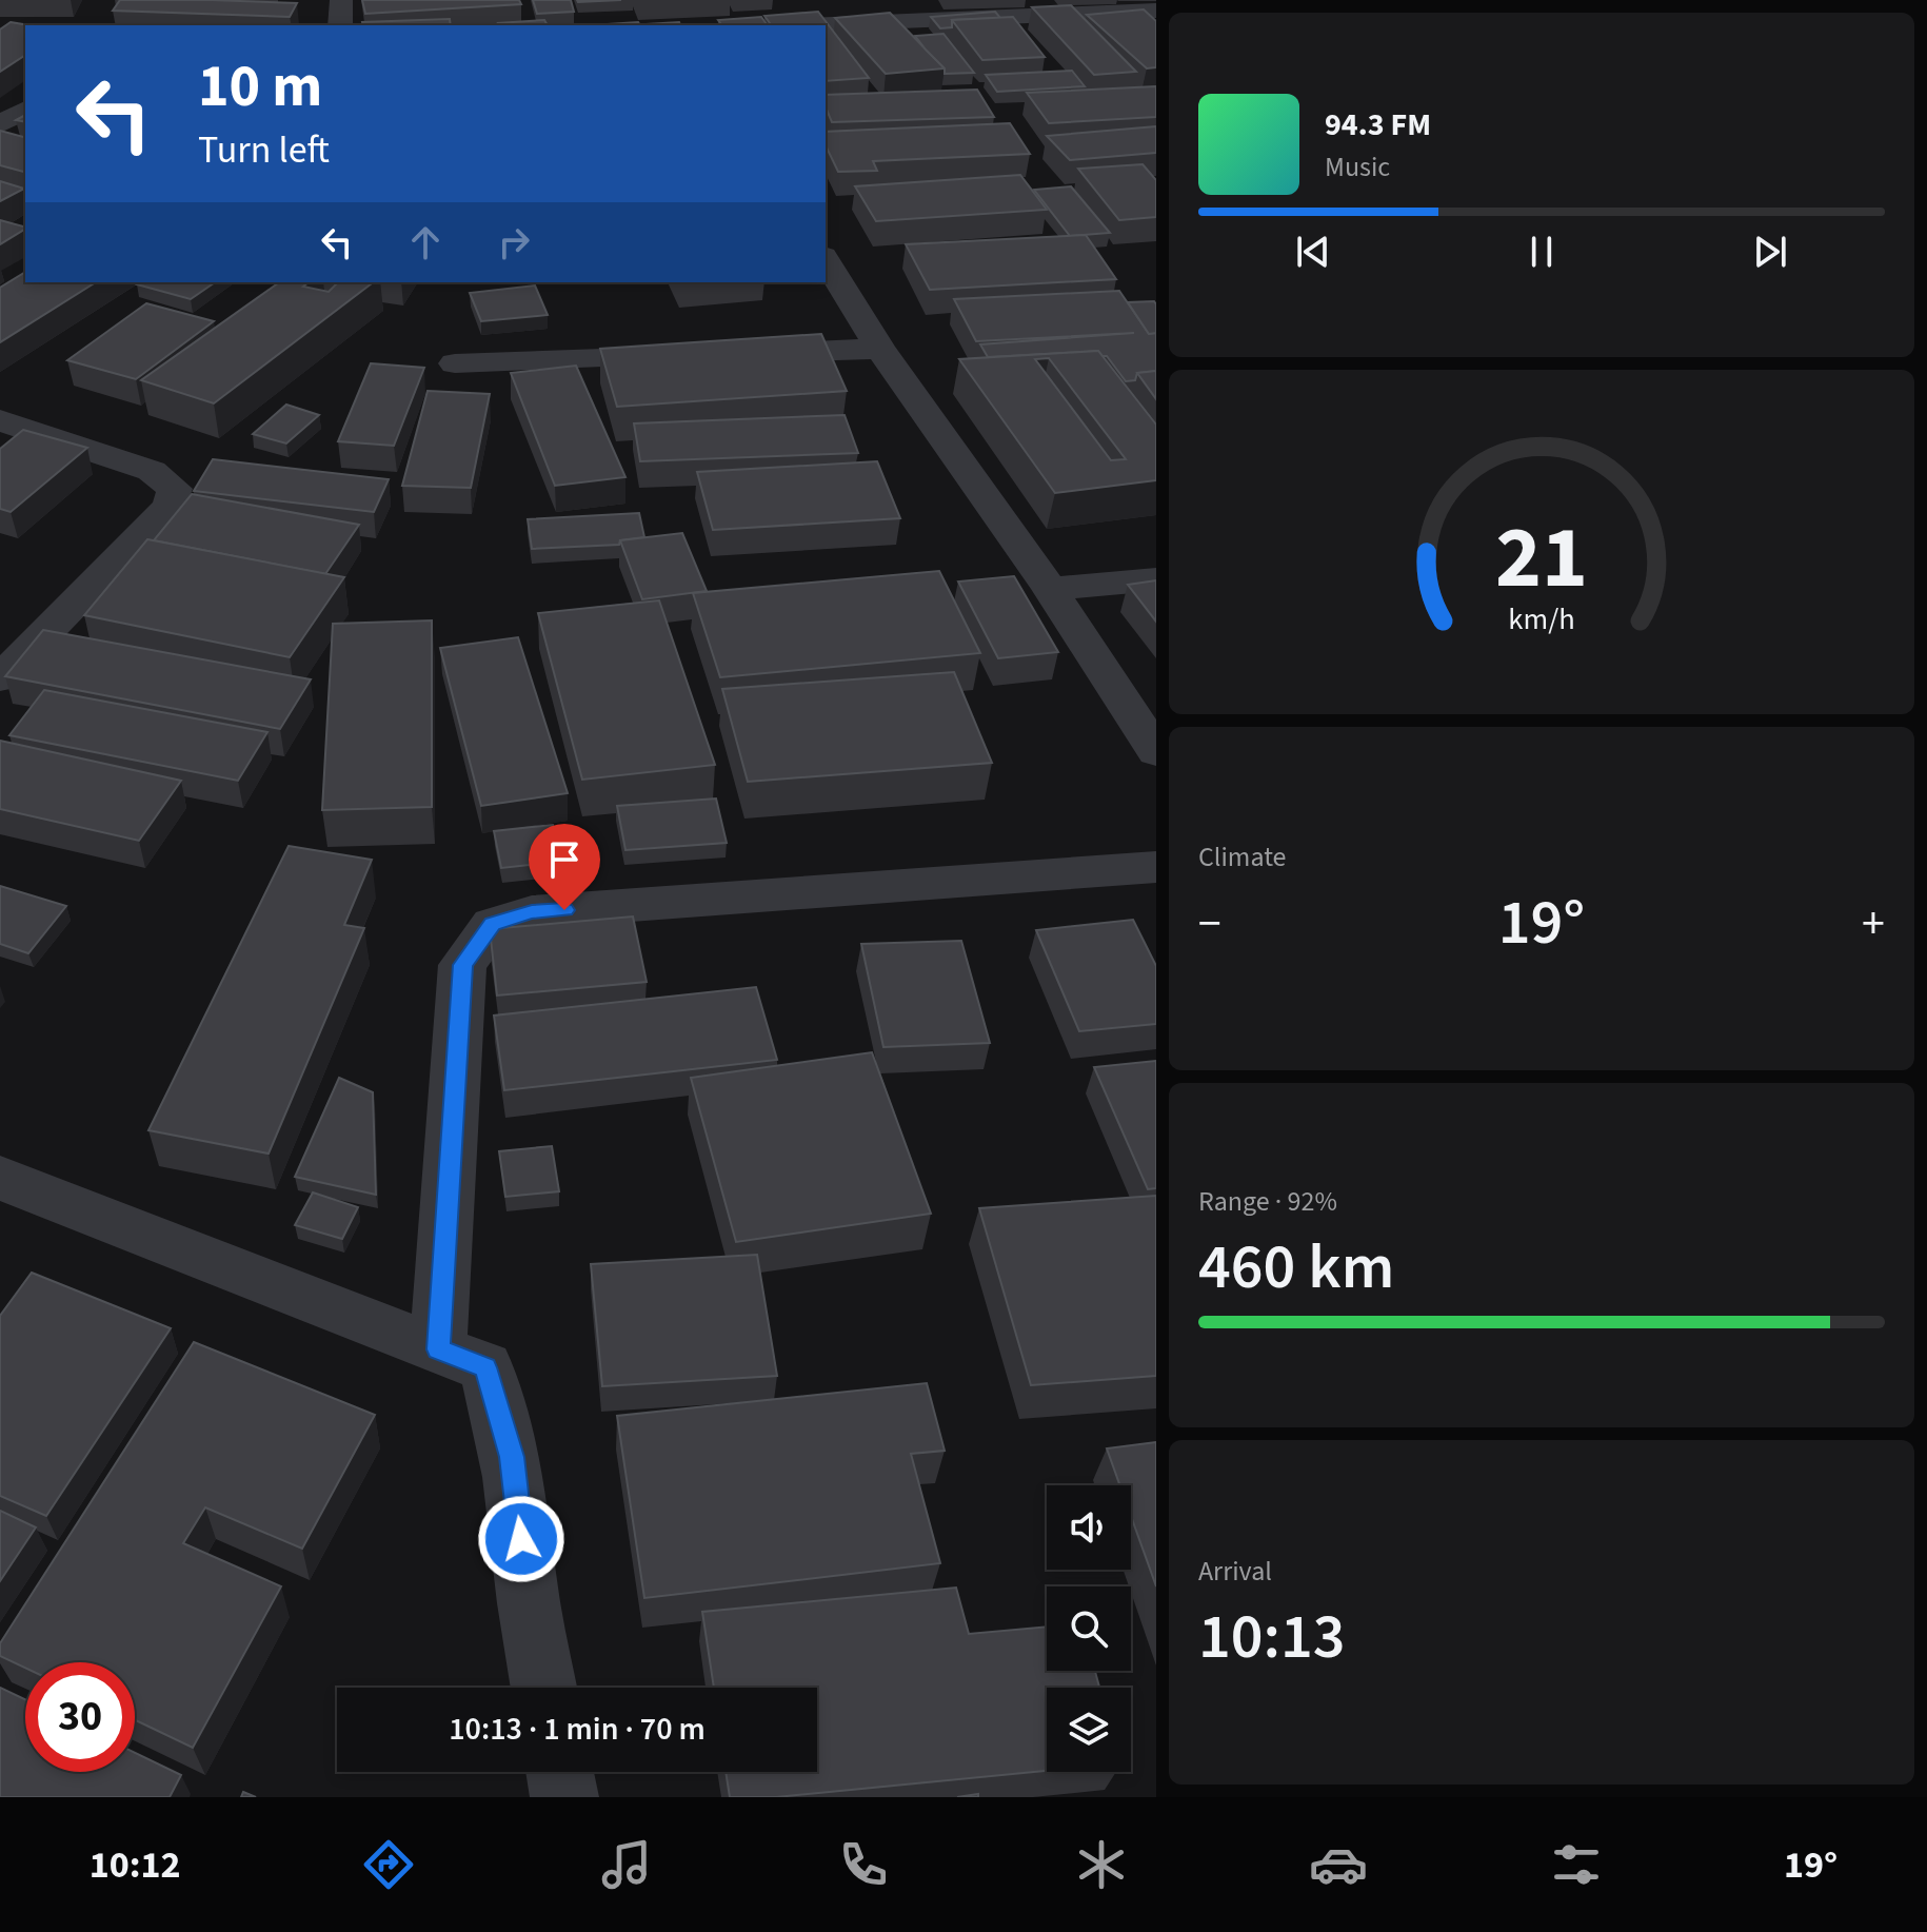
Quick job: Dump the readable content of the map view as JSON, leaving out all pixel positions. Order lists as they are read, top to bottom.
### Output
{
  "page": {
    "turn": ["10 m", "Turn left"],
    "song": ["94.3 FM", "Music"],
    "tile": [
      "Climate",
      ["Range · 92%", "460 km"],
      ["Arrival", "10:13"]
    ],
    "heat": ["−", "19°", "+"],
    "limit": "30",
    "trip": "10:13 · 1 min · 70 m",
    "tabs": ["10:12", "19°"],
    "gauge": ["21", "km/h"]
  }
}
